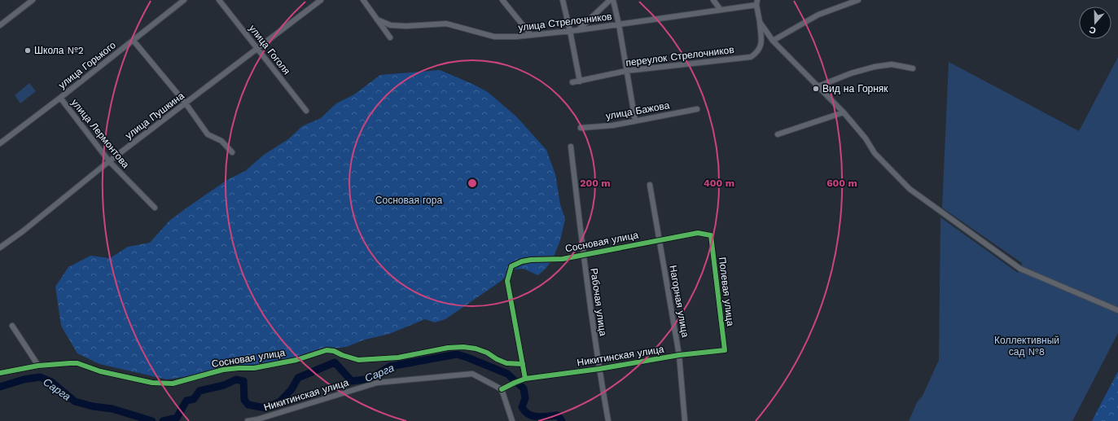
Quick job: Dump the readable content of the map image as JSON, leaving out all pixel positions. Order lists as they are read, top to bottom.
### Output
{
  "streets": {
    "street": [
      "улица Стрелочников",
      "улица Гоголя",
      "переулок Стрелочников",
      "улица Горького",
      "улица Бажова",
      "улица Пушкина",
      "улица Лермонтова",
      "Сосновая улица",
      "Полевая улица",
      "Нагорная улица",
      "Рабочая улица",
      "Никитинская улица"
    ]
  },
  "crossings": [
    ["улица Стрелочников", "переулок Стрелочников"],
    ["улица Гоголя", "улица Пушкина"],
    ["улица Горького", "улица Лермонтова"],
    ["улица Пушкина", "улица Лермонтова"],
    ["Сосновая улица", "Полевая улица"],
    ["Сосновая улица", "Нагорная улица"],
    ["Сосновая улица", "Рабочая улица"],
    ["Полевая улица", "Никитинская улица"],
    ["Нагорная улица", "Никитинская улица"],
    ["Рабочая улица", "Никитинская улица"]
  ],
  "water": ["Сарга"],
  "parks": ["Сосновая гора", "Коллективный сад №8"],
  "places": ["Школа №2", "Вид на Горняк"],
  "north": "bottom",
  "rings": ["200 m", "400 m", "600 m"]
}
